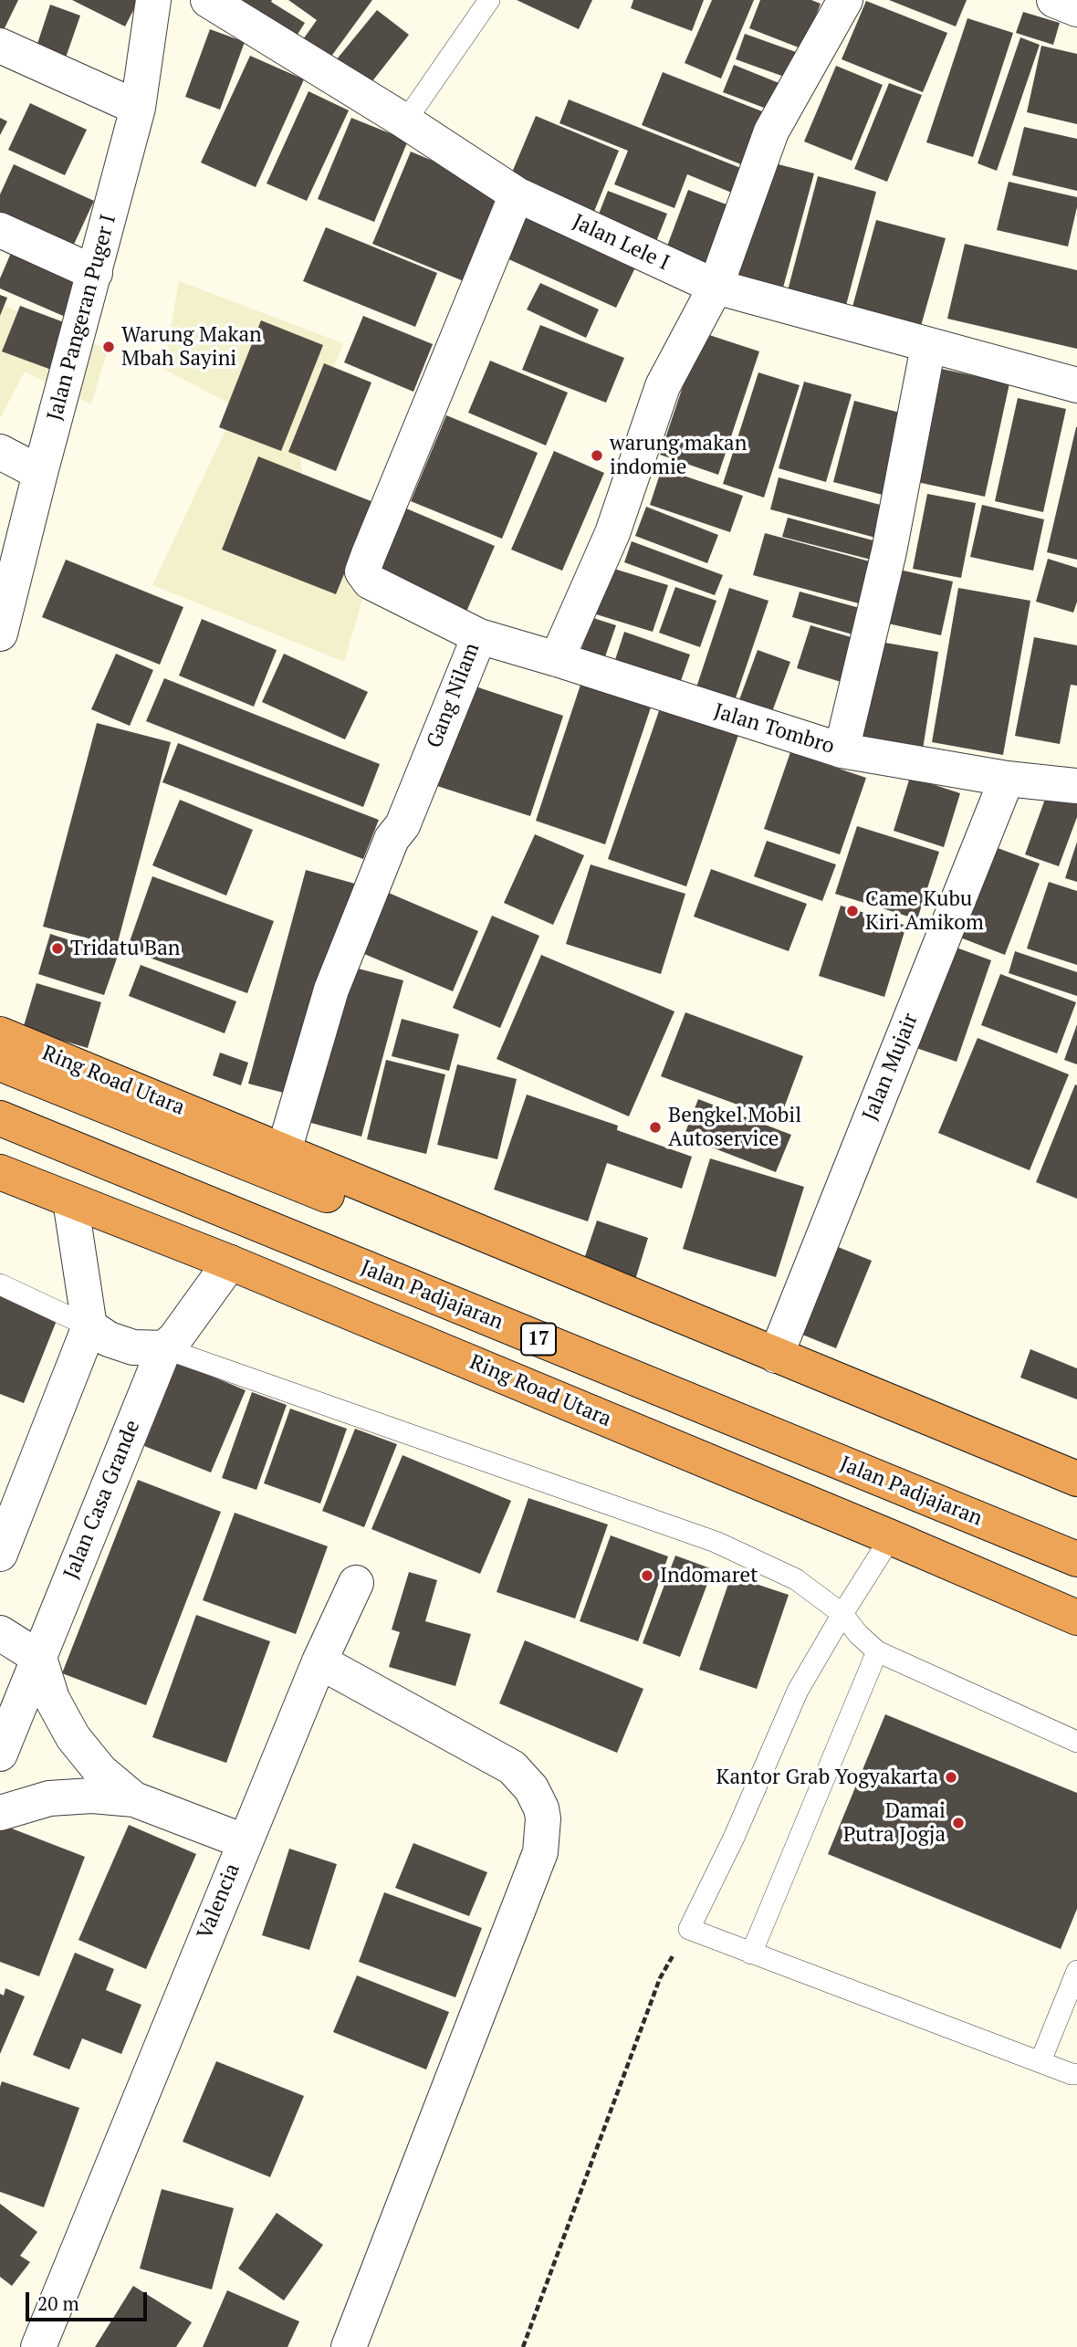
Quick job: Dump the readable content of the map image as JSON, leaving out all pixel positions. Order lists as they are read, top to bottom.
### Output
{
  "streets": {
    "highway": ["Ring Road Utara", "Jalan Padjajaran", "17"],
    "street": [
      "Jalan Lele I",
      "Jalan Pangeran Puger I",
      "Gang Nilam",
      "Jalan Tombro",
      "Jalan Mujair",
      "Jalan Casa Grande",
      "Valencia"
    ]
  },
  "crossings": [
    ["Jalan Lele I", "Gang Nilam"],
    ["Gang Nilam", "Jalan Tombro"],
    ["Gang Nilam", "Ring Road Utara"],
    ["Jalan Tombro", "Jalan Mujair"],
    ["Jalan Mujair", "Ring Road Utara"],
    ["Ring Road Utara", "Jalan Casa Grande"]
  ],
  "places": [
    "Warung Makan Mbah Sayini",
    "warung makan indomie",
    "Came Kubu Kiri Amikom",
    "Tridatu Ban",
    "Bengkel Mobil Autoservice",
    "Indomaret",
    "Kantor Grab Yogyakarta",
    "Damai Putra Jogja"
  ],
  "scale_bar": "20 m"
}
